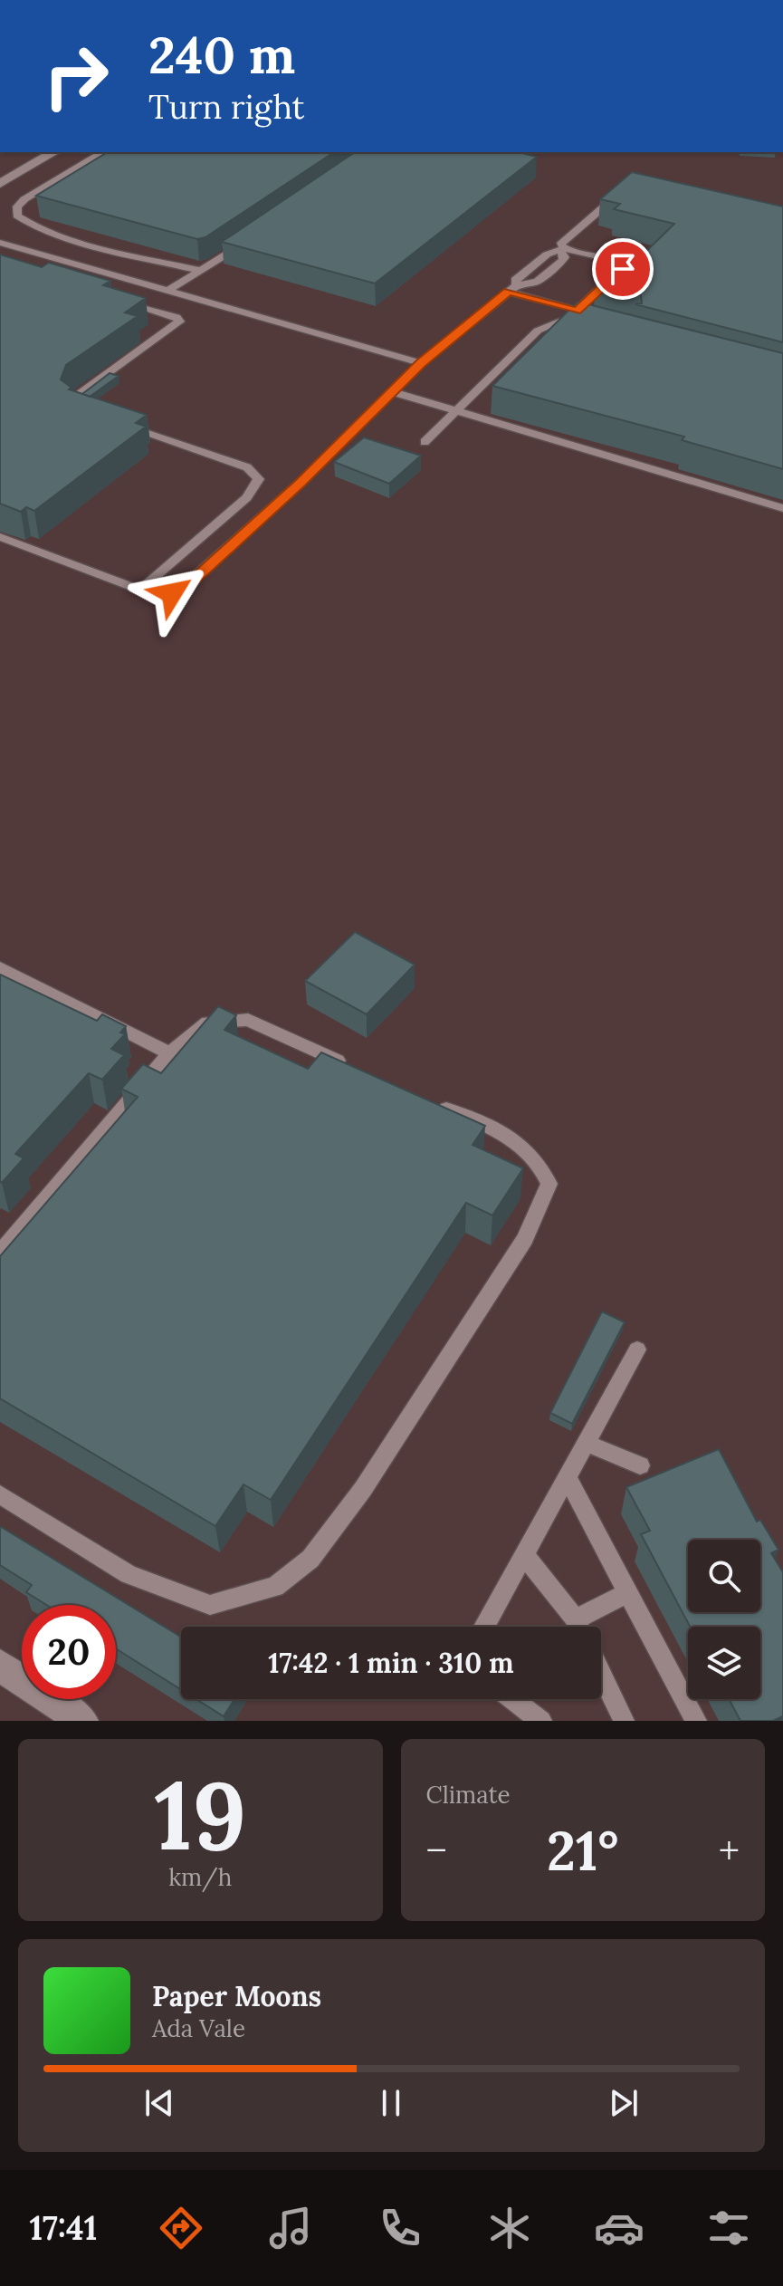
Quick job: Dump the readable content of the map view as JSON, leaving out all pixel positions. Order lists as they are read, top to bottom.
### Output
{
  "page": {
    "turn": ["240 m", "Turn right"],
    "limit": "20",
    "trip": "17:42 · 1 min · 310 m",
    "tile": [
      ["19", "km/h"],
      "Climate"
    ],
    "heat": ["−", "21°", "+"],
    "song": ["Paper Moons", "Ada Vale"],
    "tabs": "17:41"
  }
}
